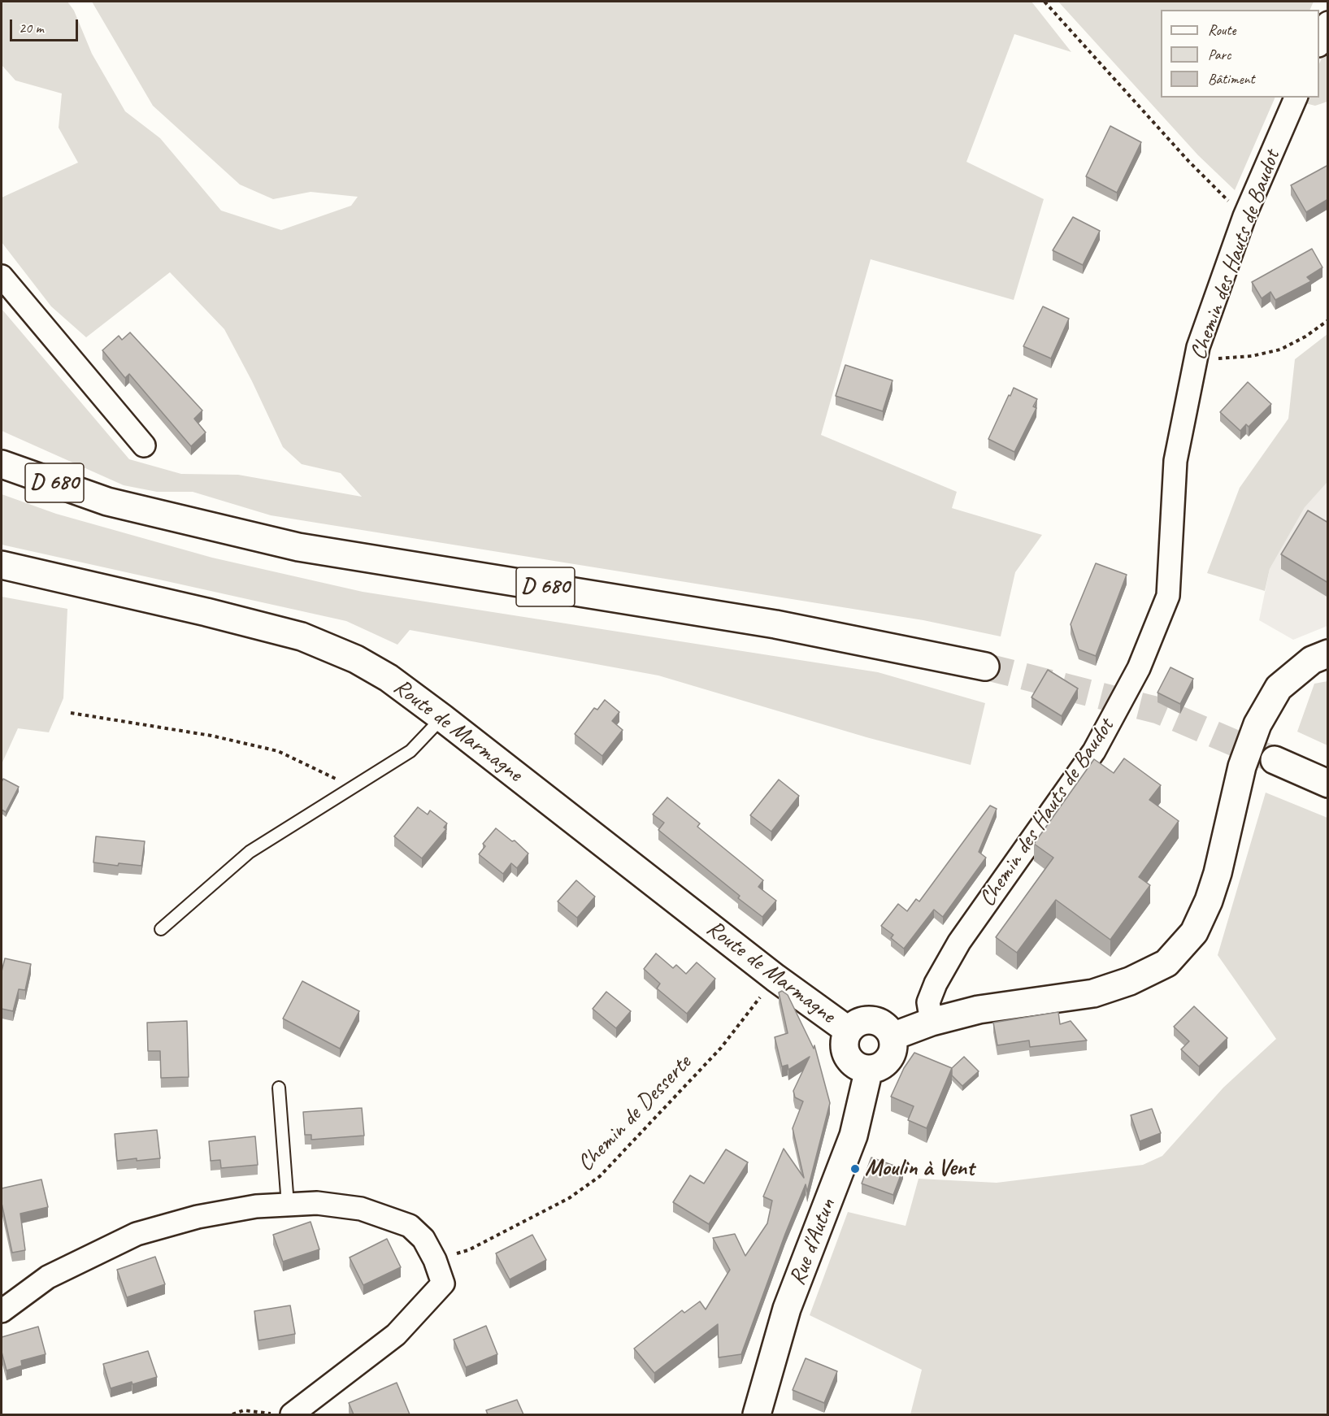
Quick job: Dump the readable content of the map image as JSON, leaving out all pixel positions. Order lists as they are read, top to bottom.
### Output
{
  "streets": {
    "main road": ["D 680", "Route de Marmagne", "Rue d'Autun"],
    "street": ["Chemin des Hauts de Baudot"],
    "path": ["Chemin de Desserte"]
  },
  "crossings": [
    ["Route de Marmagne", "Chemin de Desserte"],
    ["Route de Marmagne", "Rue d'Autun"]
  ],
  "places": ["Moulin à Vent"],
  "legend": ["Route", "Parc", "Bâtiment"],
  "scale_bar": "20 m"
}
